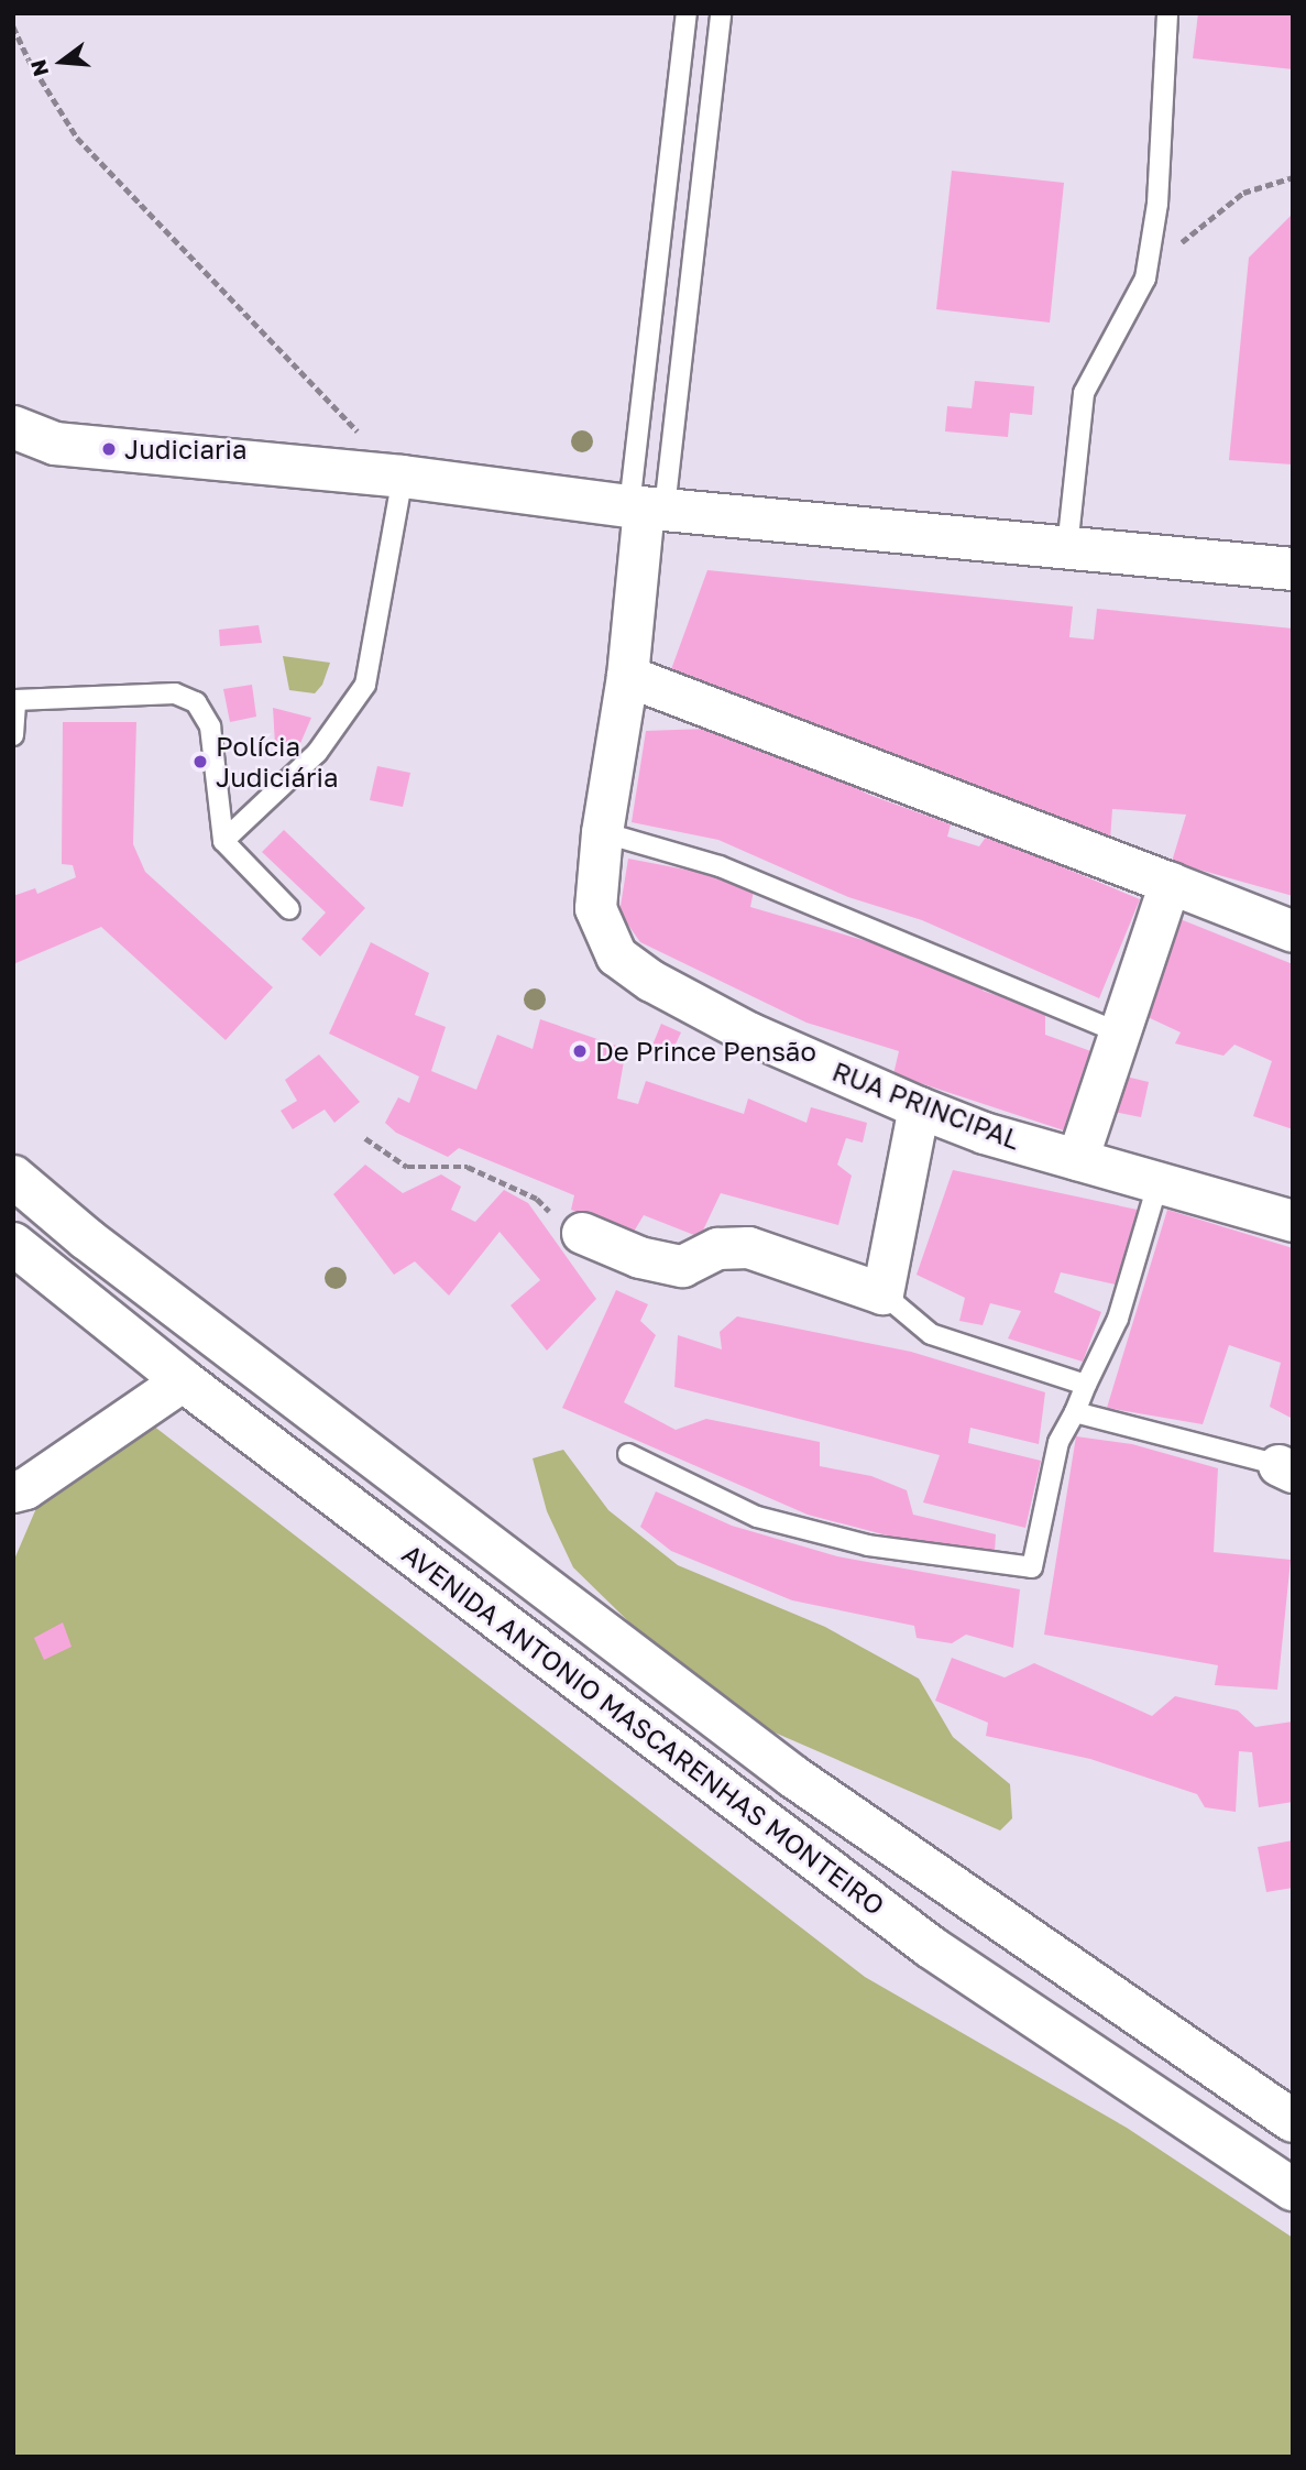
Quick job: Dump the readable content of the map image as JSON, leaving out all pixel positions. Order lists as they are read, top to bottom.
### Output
{
  "streets": {
    "main road": ["AVENIDA ANTONIO MASCARENHAS MONTEIRO"],
    "street": ["RUA PRINCIPAL"]
  },
  "places": ["Judiciaria", "Polícia Judiciária", "De Prince Pensão"],
  "north": "left"
}
